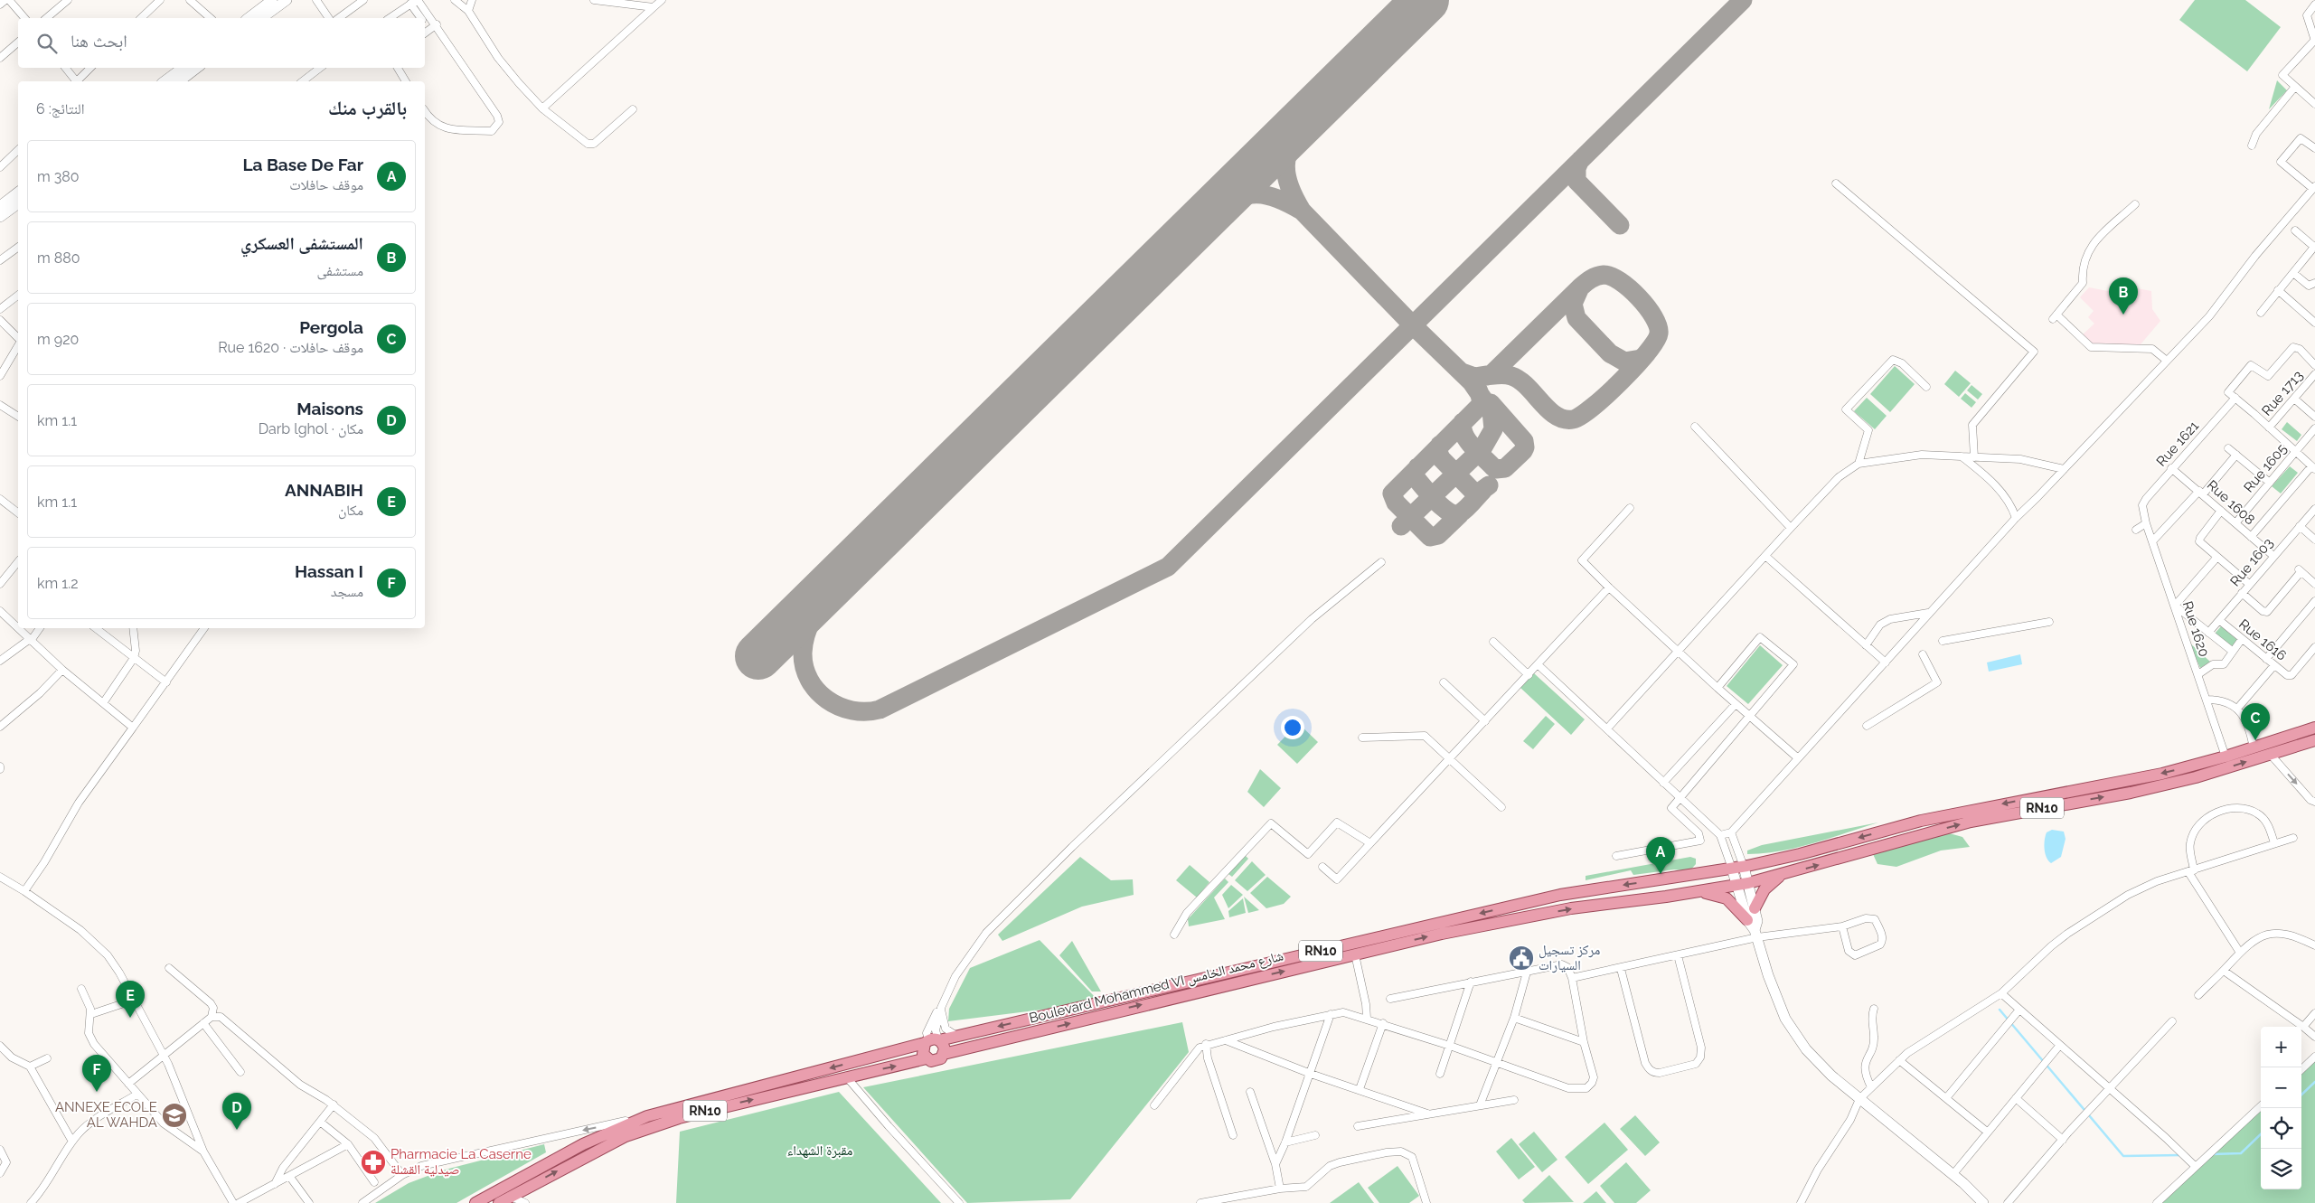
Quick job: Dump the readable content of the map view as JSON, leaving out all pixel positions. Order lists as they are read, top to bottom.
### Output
{
  "streets": {
    "main road": ["RN10", "Boulevard Mohammed VI شارع محمد الخامس"],
    "street": [
      "Rue 1713",
      "Rue 1621",
      "Rue 1605",
      "Rue 1608",
      "Rue 1603",
      "Rue 1620",
      "Rue 1616"
    ]
  },
  "crossings": [
    ["Rue 1621", "Rue 1608"],
    ["Rue 1621", "Rue 1620"],
    ["Rue 1605", "Rue 1608"],
    ["Rue 1608", "Rue 1603"],
    ["Rue 1603", "Rue 1616"],
    ["Rue 1620", "RN10"],
    ["RN10", "Boulevard Mohammed VI شارع محمد الخامس"]
  ],
  "parks": ["مقبرة الشهداء"],
  "places": {
    "public building": ["مركز تسجيل السيارات"],
    "school or university": ["ANNEXE ECOLE AL WAHDA"],
    "pharmacy": ["Pharmacie La Caserne صيدلية القشلة"]
  },
  "page": {
    "search": "ابحث هنا",
    "heading": ["بالقرب منك", "النتائج: 6"],
    "list": [
      {
        "mark": "A",
        "name": "La Base De Far",
        "note": "موقف حافلات",
        "value": "380 m"
      },
      {
        "mark": "B",
        "name": "المستشفى العسكري",
        "note": "مستشفى",
        "value": "880 m"
      },
      {
        "mark": "C",
        "name": "Pergola",
        "note": "موقف حافلات · Rue 1620",
        "value": "920 m"
      },
      {
        "mark": "D",
        "name": "Maisons",
        "note": "مكان · Darb lghol",
        "value": "1.1 km"
      },
      {
        "mark": "E",
        "name": "ANNABIH",
        "note": "مكان",
        "value": "1.1 km"
      },
      {
        "mark": "F",
        "name": "Hassan I",
        "note": "مسجد",
        "value": "1.2 km"
      }
    ],
    "pins": [
      "B",
      "C",
      "A",
      "E",
      "F",
      "D"
    ],
    "map_buttons": ["+", "−"]
  }
}
